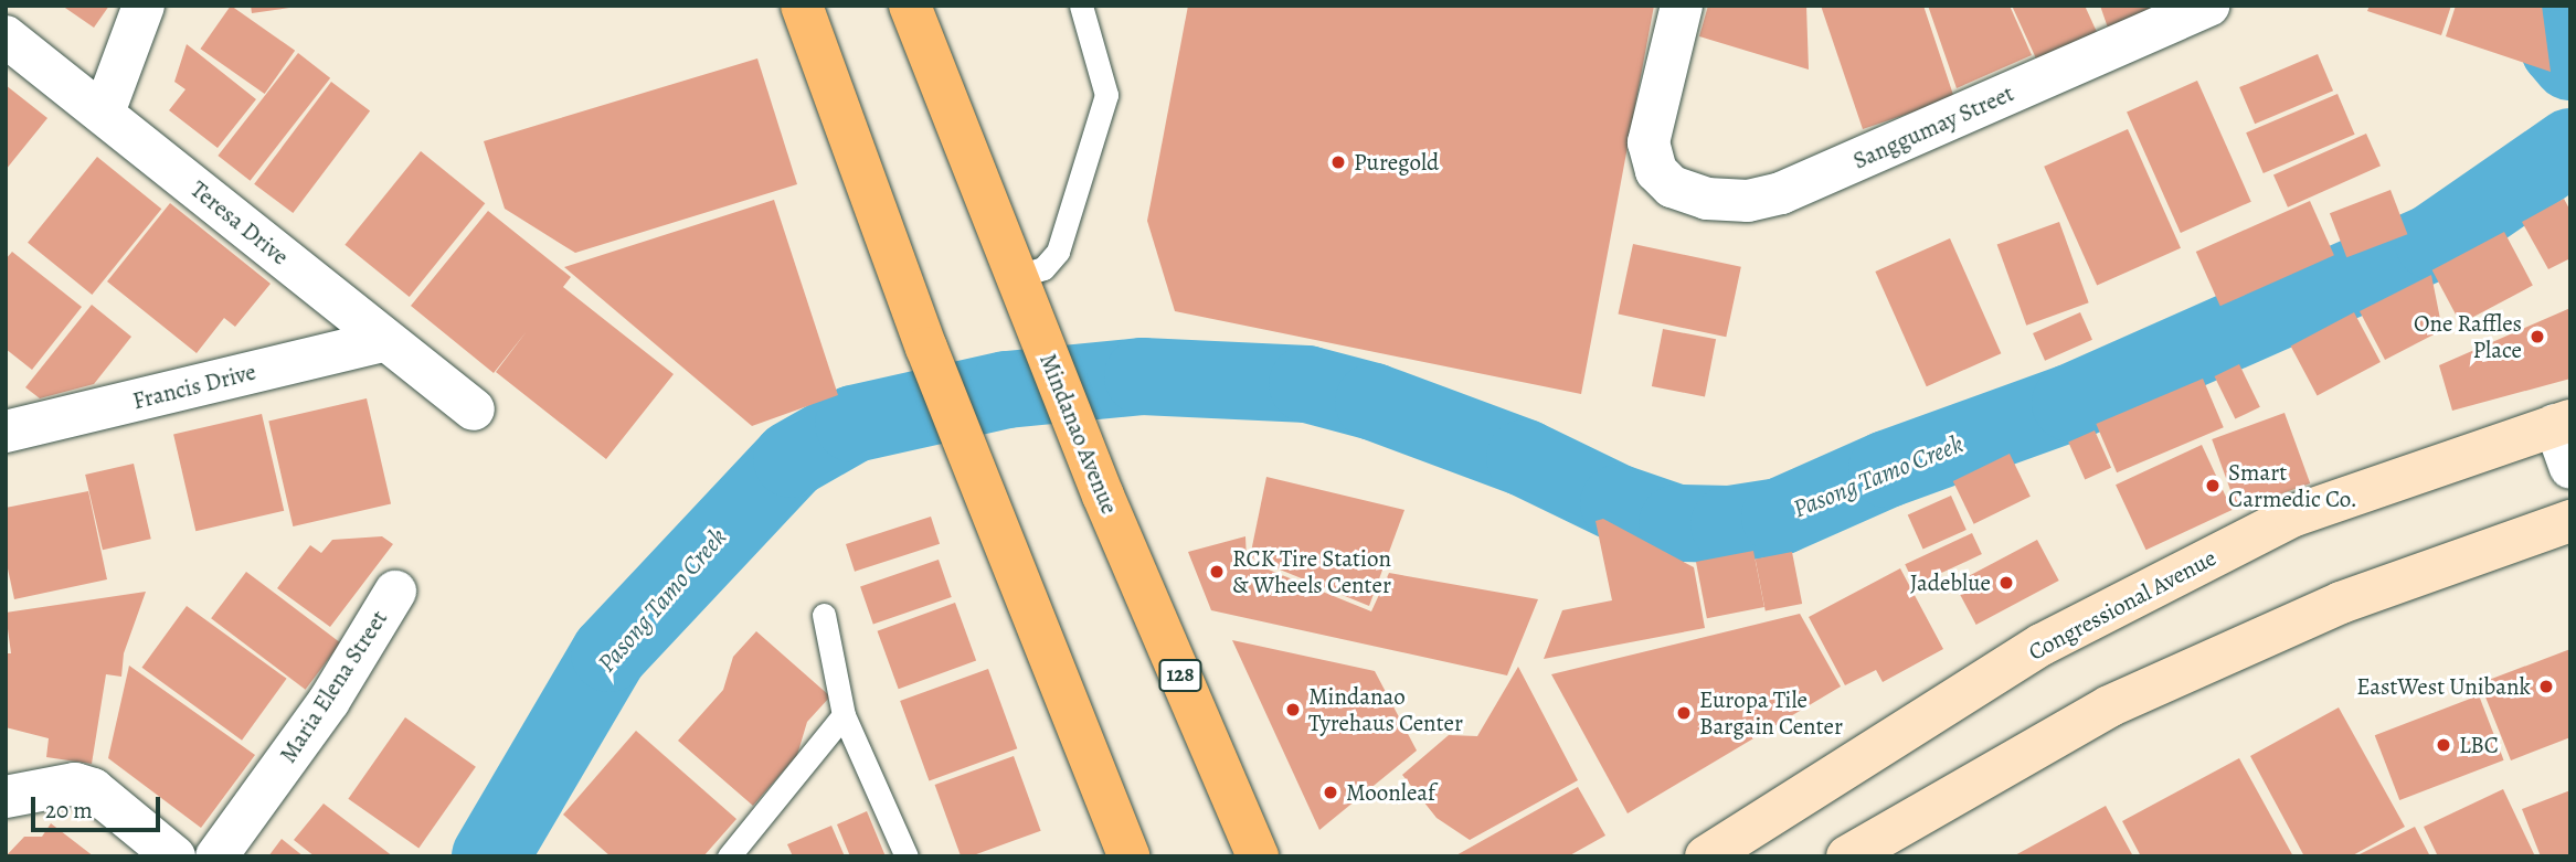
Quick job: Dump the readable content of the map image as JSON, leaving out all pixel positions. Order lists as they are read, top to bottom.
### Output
{
  "streets": {
    "main road": ["Mindanao Avenue", "Congressional Avenue", "128"],
    "street": [
      "Sanggumay Street",
      "Teresa Drive",
      "Francis Drive",
      "Maria Elena Street"
    ]
  },
  "crossings": [
    ["Teresa Drive", "Francis Drive"]
  ],
  "water": ["Pasong Tamo Creek"],
  "places": [
    "Puregold",
    "One Raffles Place",
    "Smart Carmedic Co.",
    "RCK Tire Station & Wheels Center",
    "Jadeblue",
    "EastWest Unibank",
    "Mindanao Tyrehaus Center",
    "Europa Tile Bargain Center",
    "LBC",
    "Moonleaf"
  ],
  "scale_bar": "20 m"
}
